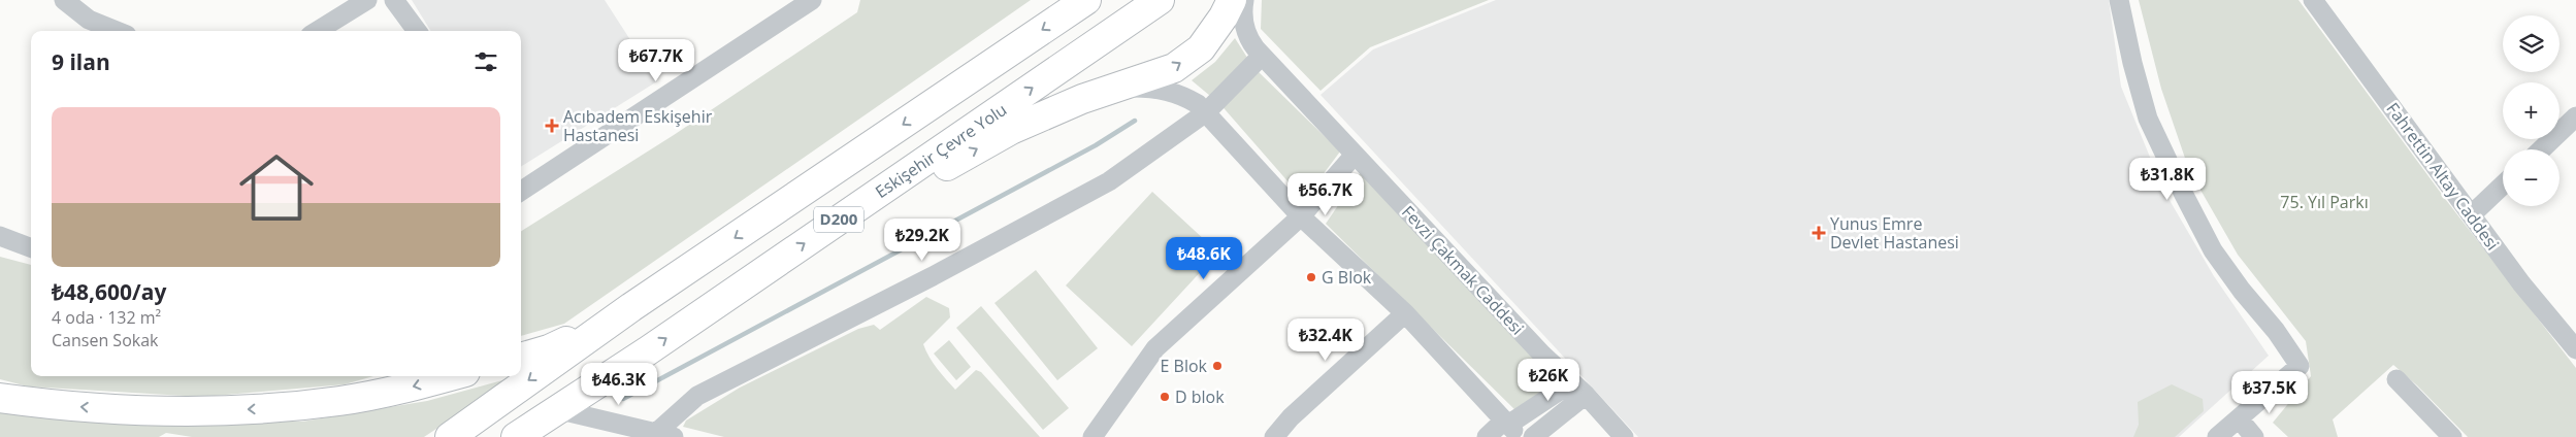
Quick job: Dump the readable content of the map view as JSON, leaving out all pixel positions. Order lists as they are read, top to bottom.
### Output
{
  "streets": {
    "highway": ["Eskişehir Çevre Yolu", "D200"],
    "street": ["Fahrettin Altay Caddesi", "Fevzi Çakmak Caddesi"]
  },
  "parks": ["75. Yıl Parkı"],
  "places": {
    "health": ["Acıbadem Eskişehir Hastanesi", "Yunus Emre Devlet Hastanesi"],
    "other": ["G Blok", "E Blok", "D blok"]
  },
  "page": {
    "map_buttons": ["+", "−"],
    "heading": "9 ilan",
    "price": [
      "₺67.7K",
      "₺31.8K",
      "₺56.7K",
      "₺29.2K",
      "₺48.6K",
      "₺32.4K",
      "₺26K",
      "₺46.3K",
      "₺37.5K"
    ],
    "list": [
      {
        "name": "₺48,600/ay",
        "note": "4 oda · 132 m² · Cansen Sokak"
      }
    ]
  }
}
